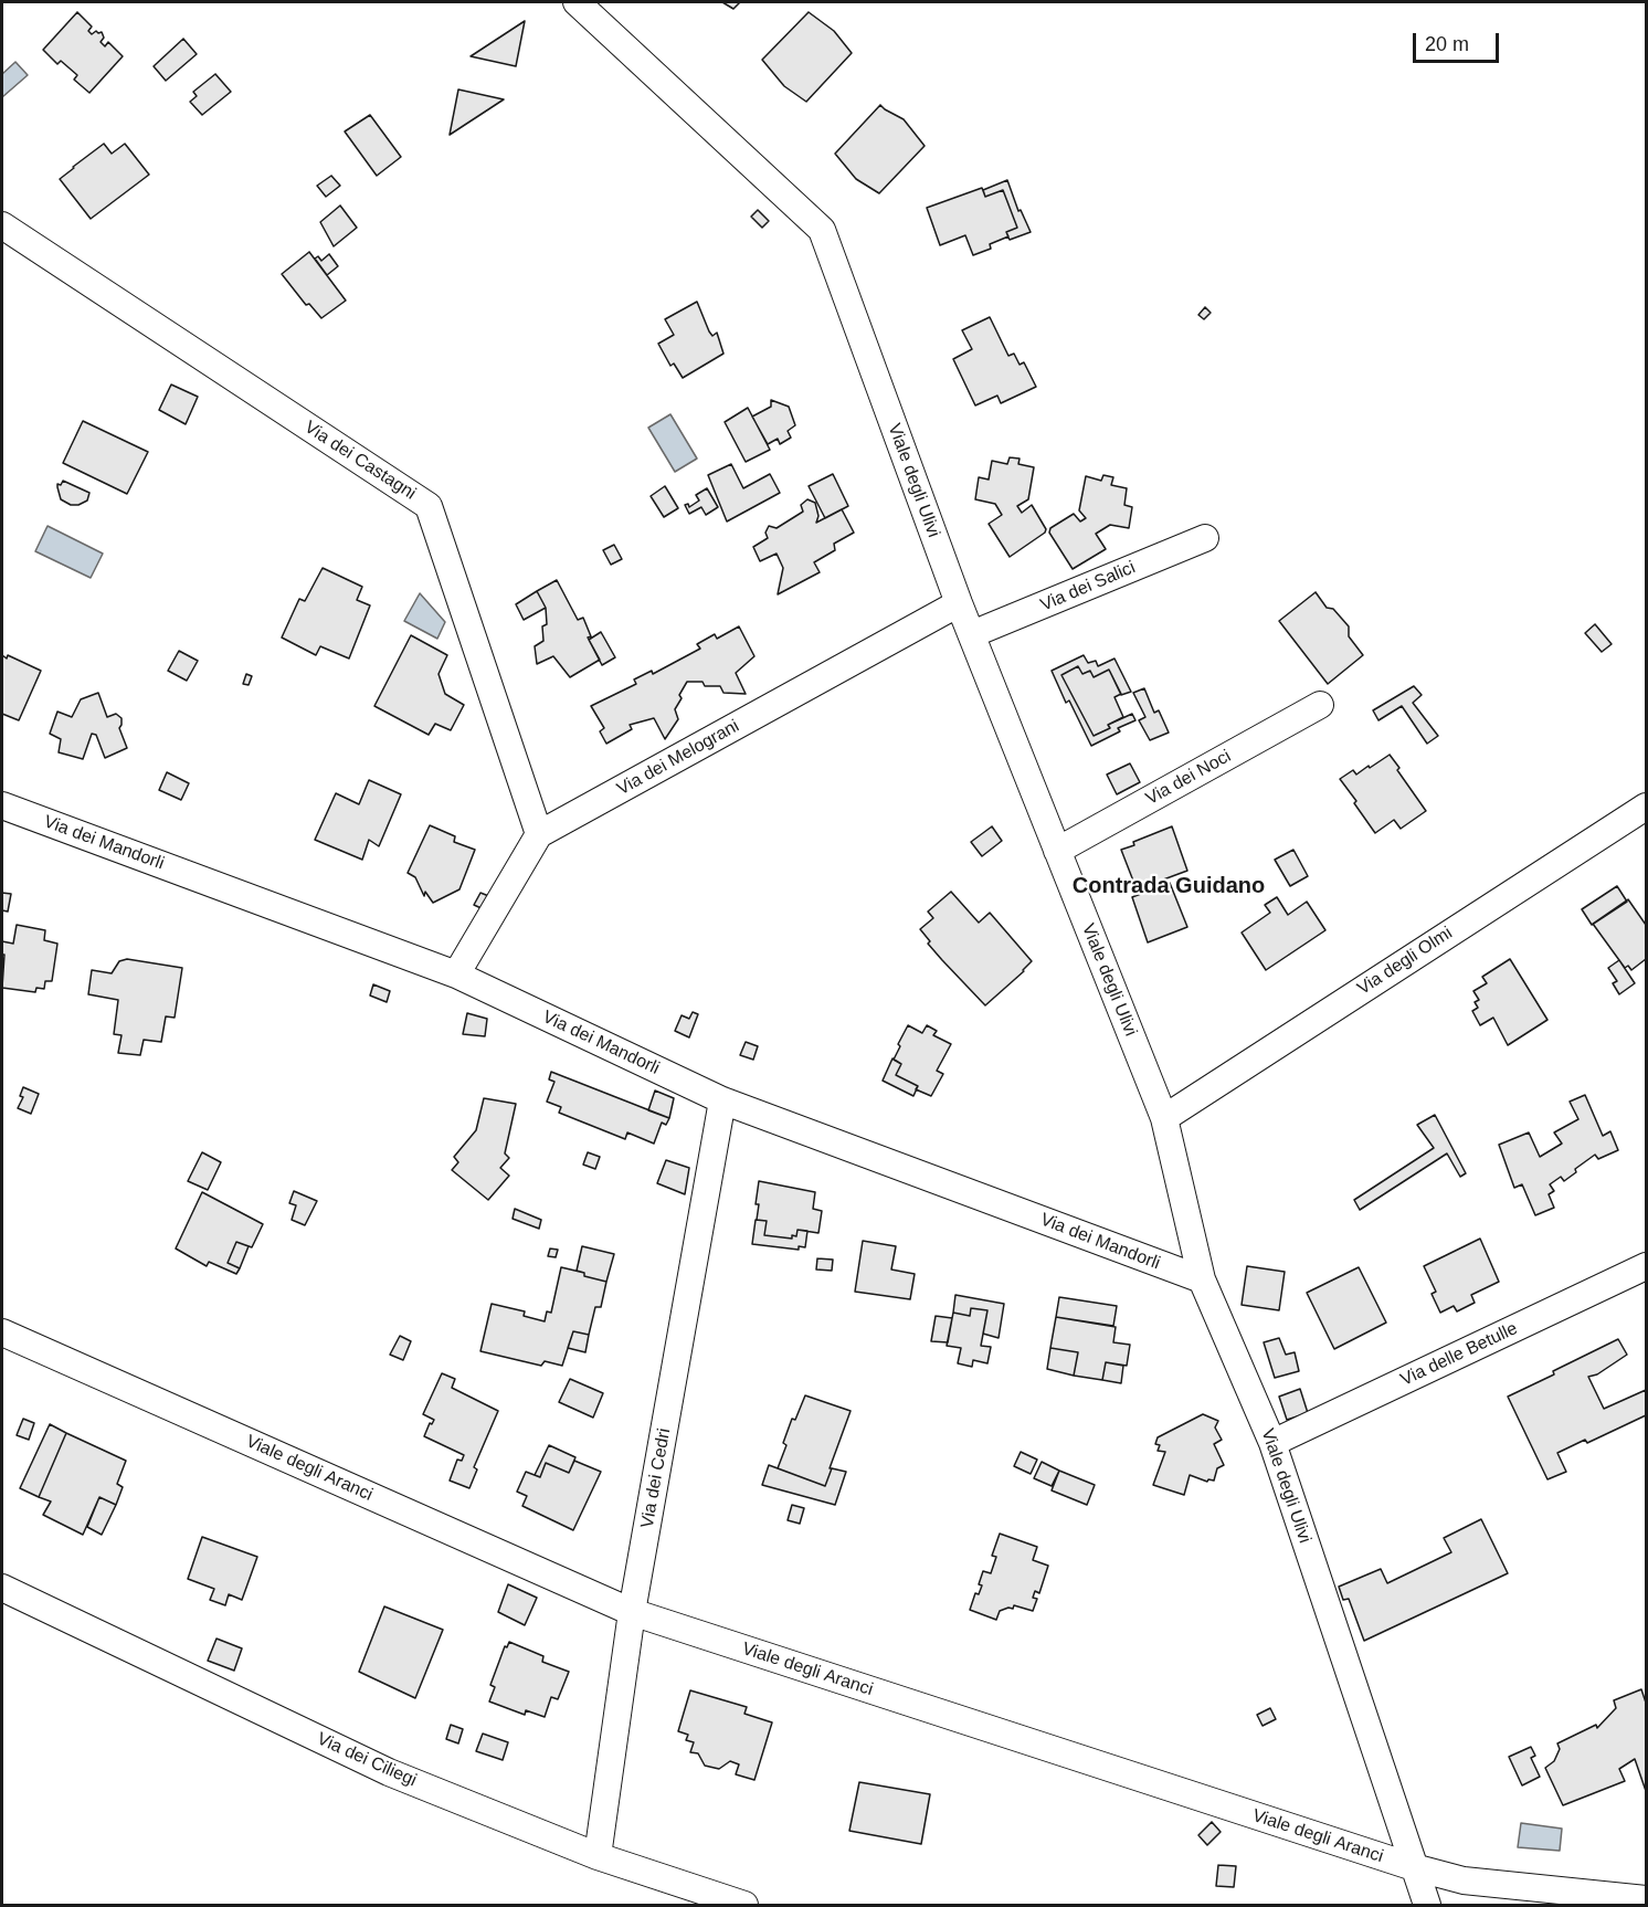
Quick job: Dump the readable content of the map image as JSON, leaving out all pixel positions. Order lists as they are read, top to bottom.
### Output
{
  "streets": {
    "street": [
      "Via dei Castagni",
      "Viale degli Ulivi",
      "Via dei Salici",
      "Via dei Melograni",
      "Via dei Noci",
      "Via dei Mandorli",
      "Via degli Olmi",
      "Via delle Betulle",
      "Viale degli Aranci",
      "Via dei Cedri",
      "Via dei Ciliegi"
    ]
  },
  "crossings": [
    ["Via dei Castagni", "Via dei Melograni"],
    ["Viale degli Ulivi", "Via dei Salici"],
    ["Viale degli Ulivi", "Via dei Melograni"],
    ["Viale degli Ulivi", "Via dei Noci"],
    ["Viale degli Ulivi", "Via dei Mandorli"],
    ["Viale degli Ulivi", "Via degli Olmi"],
    ["Viale degli Ulivi", "Via delle Betulle"],
    ["Viale degli Ulivi", "Viale degli Aranci"],
    ["Via dei Mandorli", "Via dei Cedri"],
    ["Viale degli Aranci", "Via dei Cedri"],
    ["Via dei Cedri", "Via dei Ciliegi"]
  ],
  "districts": ["Contrada Guidano"],
  "scale_bar": "20 m"
}
